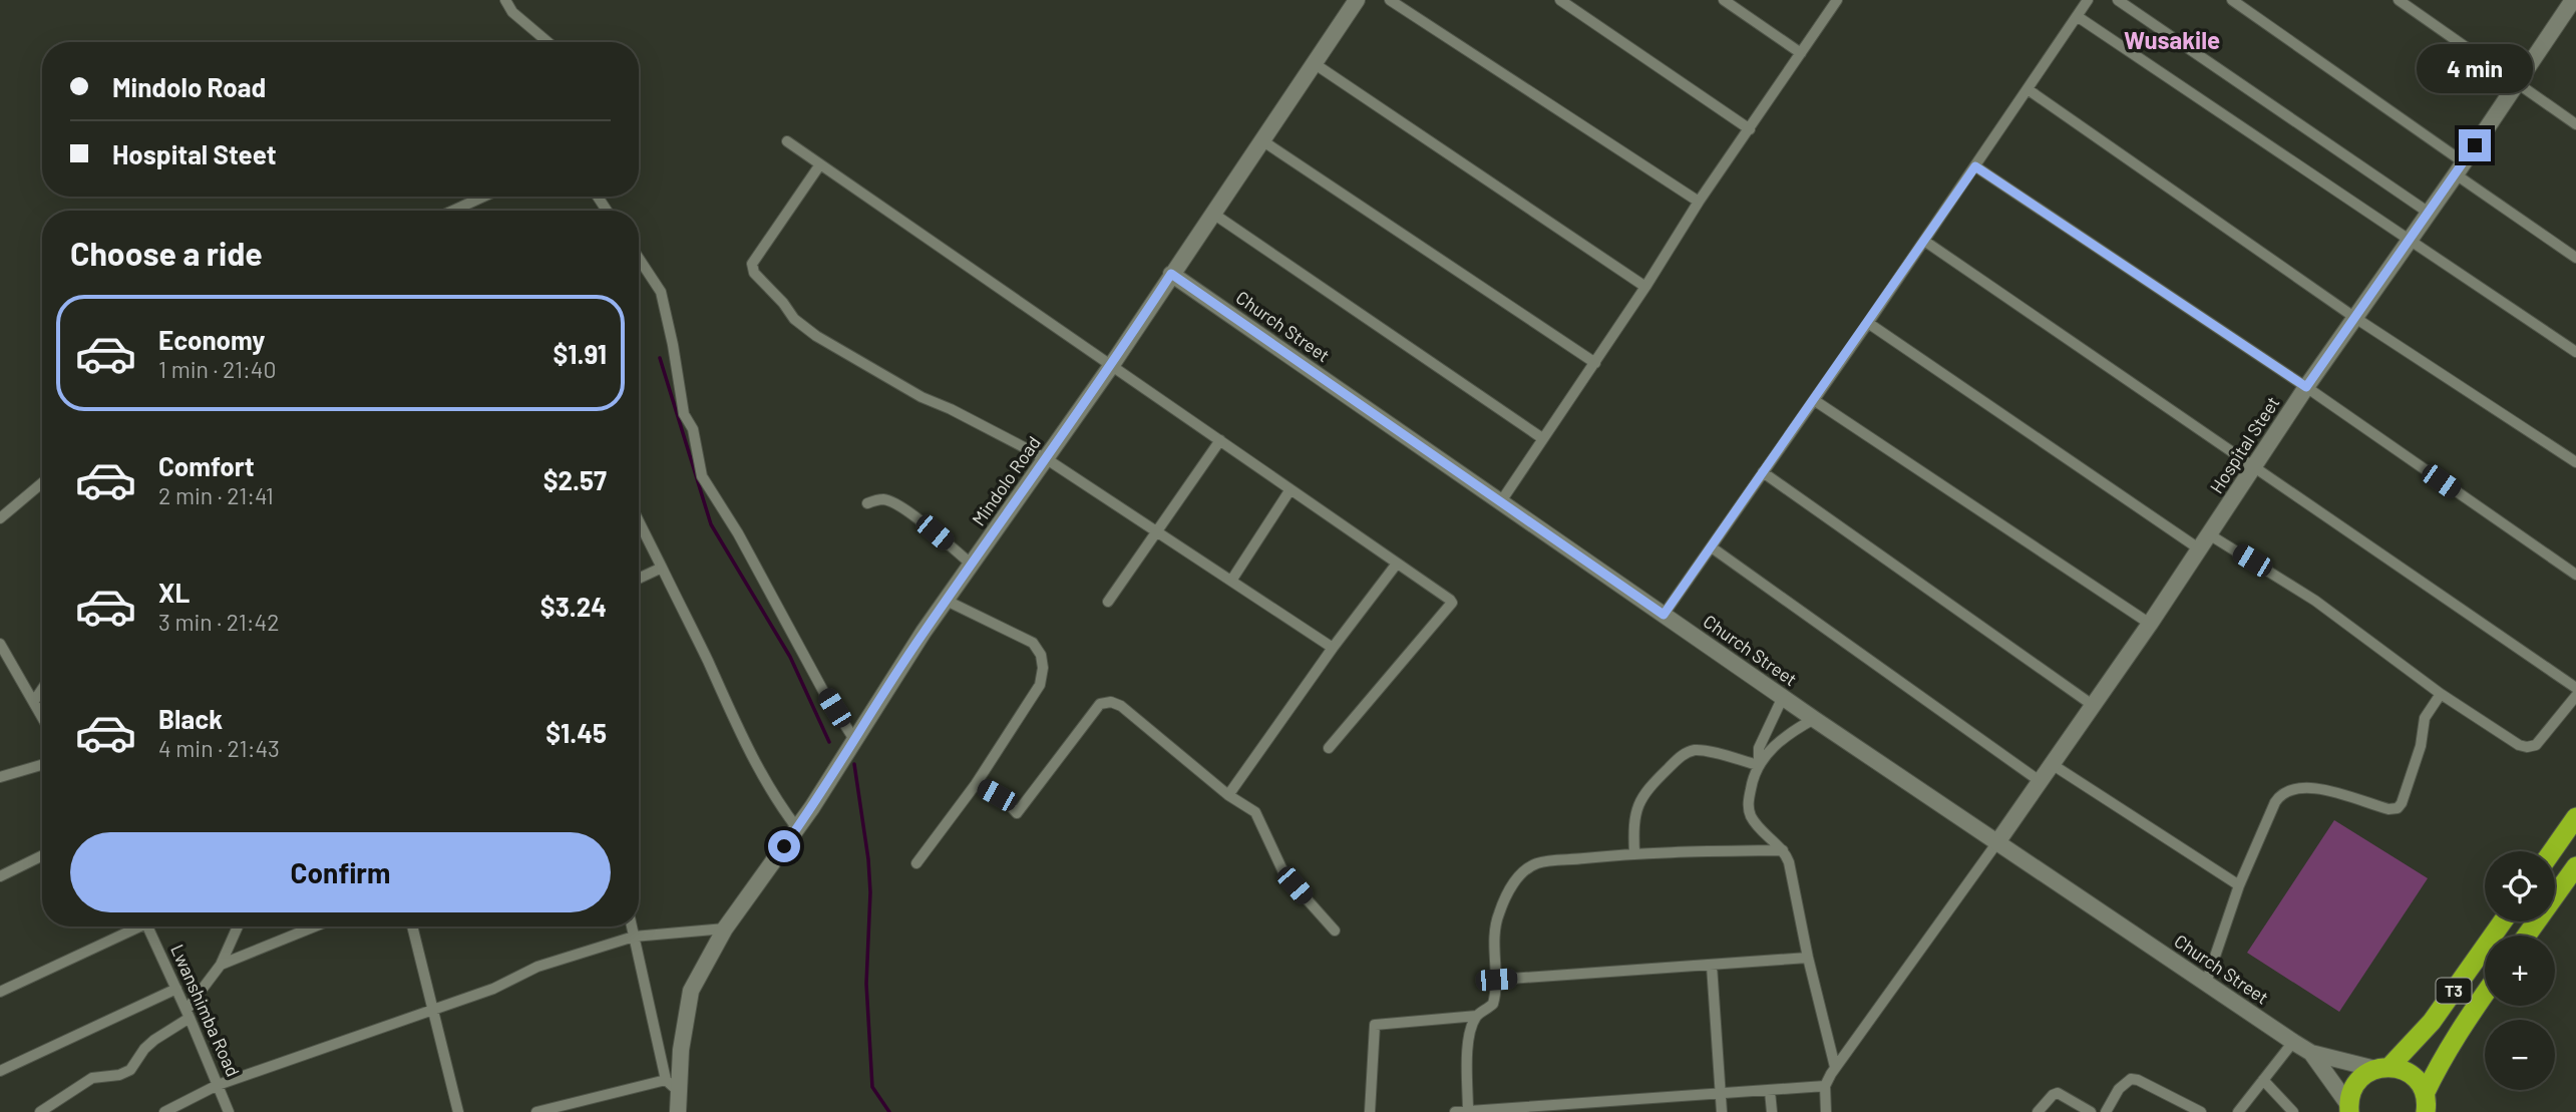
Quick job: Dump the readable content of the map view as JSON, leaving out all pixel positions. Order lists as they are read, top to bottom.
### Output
{
  "streets": {
    "highway": ["T3"],
    "street": [
      "Church Street",
      "Hospital Steet",
      "Mindolo Road",
      "Lwanshimba Road"
    ]
  },
  "crossings": [
    ["Church Street", "Hospital Steet"],
    ["Church Street", "Mindolo Road"]
  ],
  "districts": ["Wusakile"],
  "page": {
    "banner": ["Mindolo Road", "Hospital Steet"],
    "bubble": "4 min",
    "heading": "Choose a ride",
    "list": [
      {
        "name": "Economy",
        "note": "1 min · 21:40",
        "value": "$1.91"
      },
      {
        "name": "Comfort",
        "note": "2 min · 21:41",
        "value": "$2.57"
      },
      {
        "name": "XL",
        "note": "3 min · 21:42",
        "value": "$3.24"
      },
      {
        "name": "Black",
        "note": "4 min · 21:43",
        "value": "$1.45"
      }
    ],
    "buttons": "Confirm",
    "map_buttons": ["+", "−"]
  }
}
